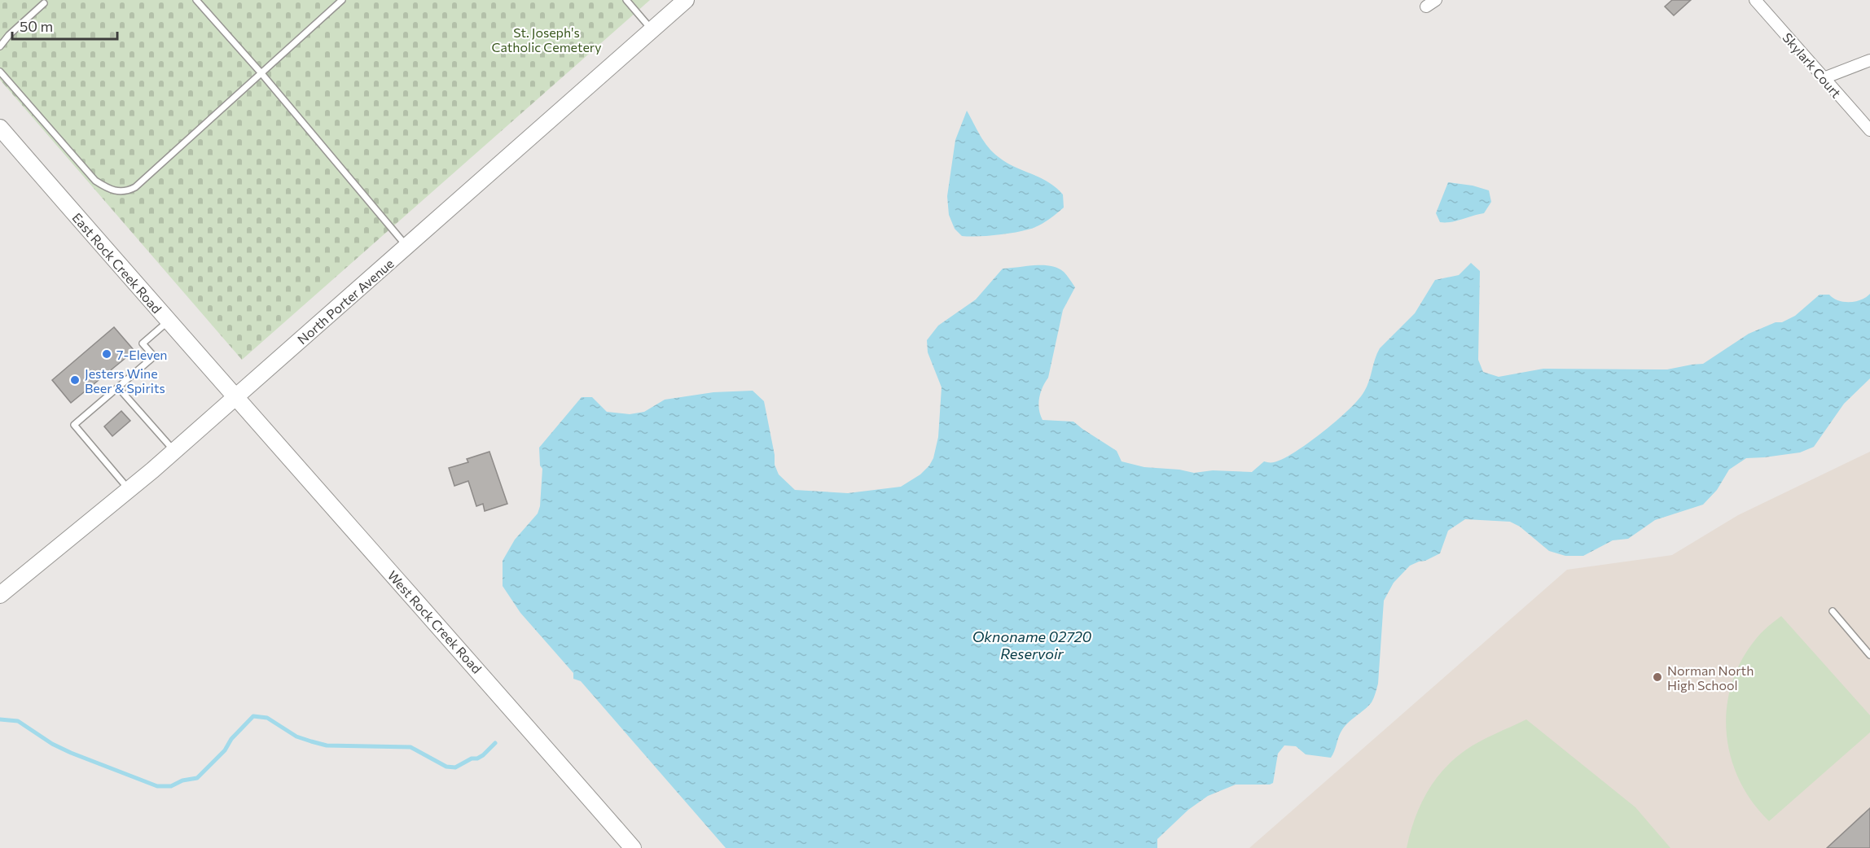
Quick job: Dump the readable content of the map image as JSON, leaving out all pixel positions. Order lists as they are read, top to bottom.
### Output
{
  "streets": {
    "main road": ["East Rock Creek Road", "North Porter Avenue", "West Rock Creek Road"],
    "street": ["Skylark Court"]
  },
  "crossings": [
    ["East Rock Creek Road", "North Porter Avenue"],
    ["East Rock Creek Road", "West Rock Creek Road"],
    ["North Porter Avenue", "West Rock Creek Road"]
  ],
  "water": ["Oknoname 02720 Reservoir"],
  "parks": ["St. Joseph's Catholic Cemetery"],
  "places": ["7-Eleven", "Jesters Wine Beer & Spirits", "Norman North High School"],
  "scale_bar": "50 m"
}
